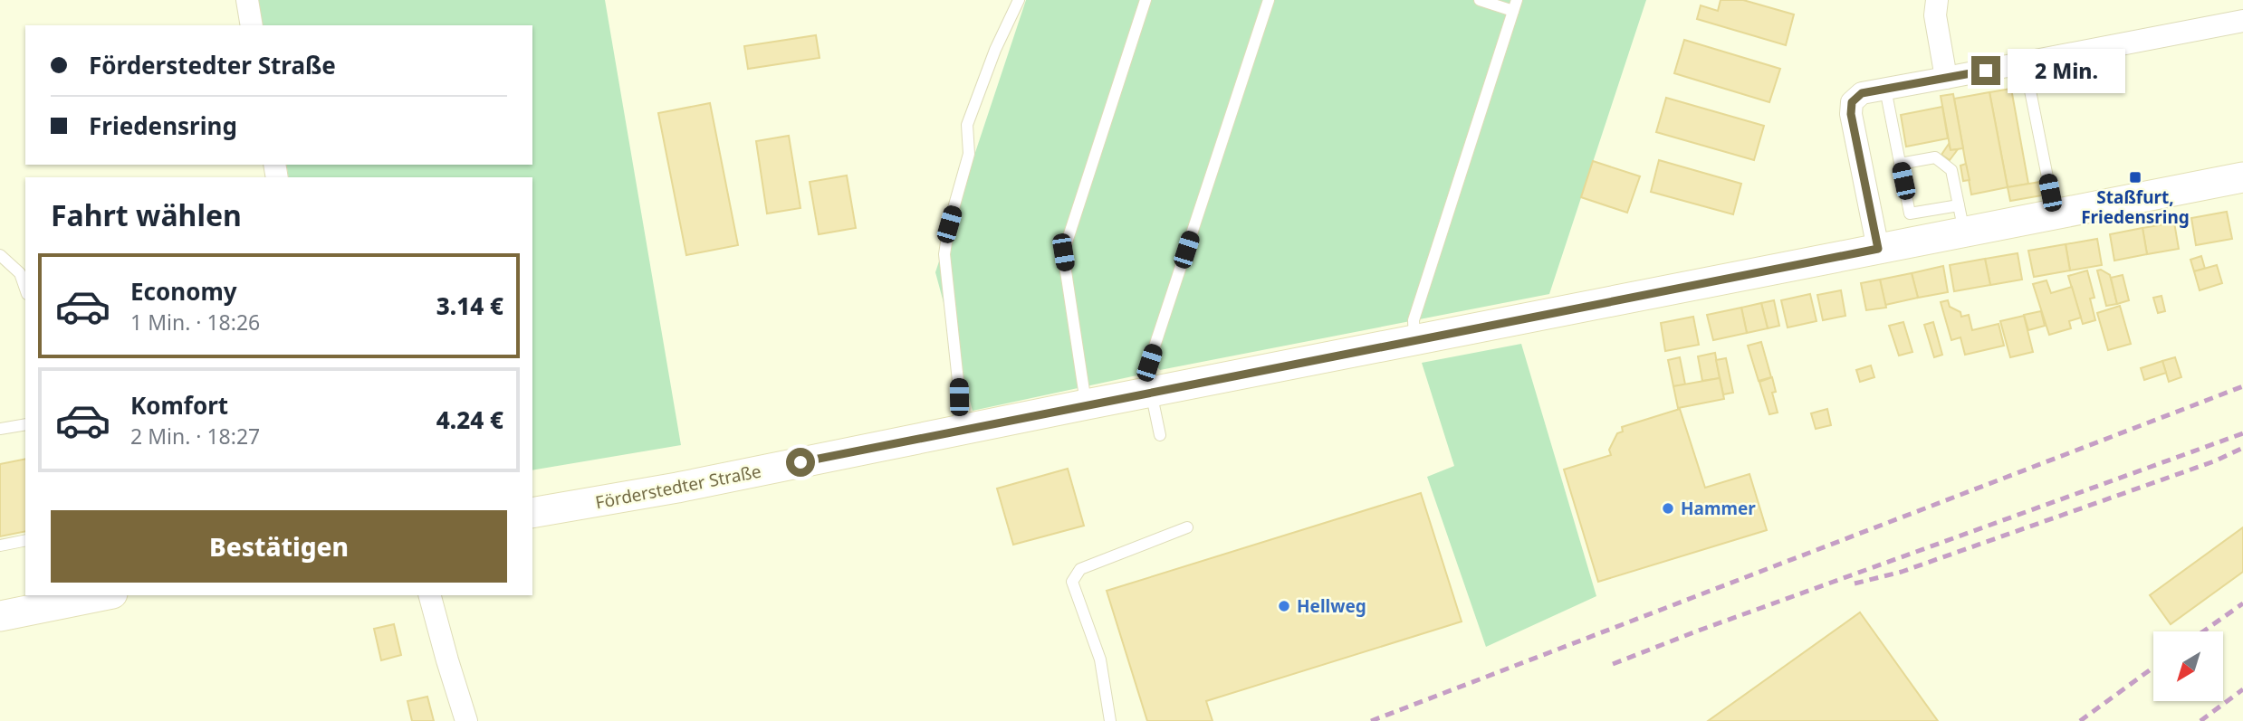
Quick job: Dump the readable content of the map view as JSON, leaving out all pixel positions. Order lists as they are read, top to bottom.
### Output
{
  "streets": {
    "main road": ["Förderstedter Straße"]
  },
  "places": {
    "transit": ["Staßfurt, Friedensring"],
    "other": ["Hammer", "Hellweg"]
  },
  "north": "bottom left",
  "page": {
    "banner": ["Förderstedter Straße", "Friedensring"],
    "bubble": "2 Min.",
    "heading": "Fahrt wählen",
    "list": [
      {
        "name": "Economy",
        "note": "1 Min. · 18:26",
        "value": "3.14 €"
      },
      {
        "name": "Komfort",
        "note": "2 Min. · 18:27",
        "value": "4.24 €"
      }
    ],
    "buttons": "Bestätigen"
  }
}
